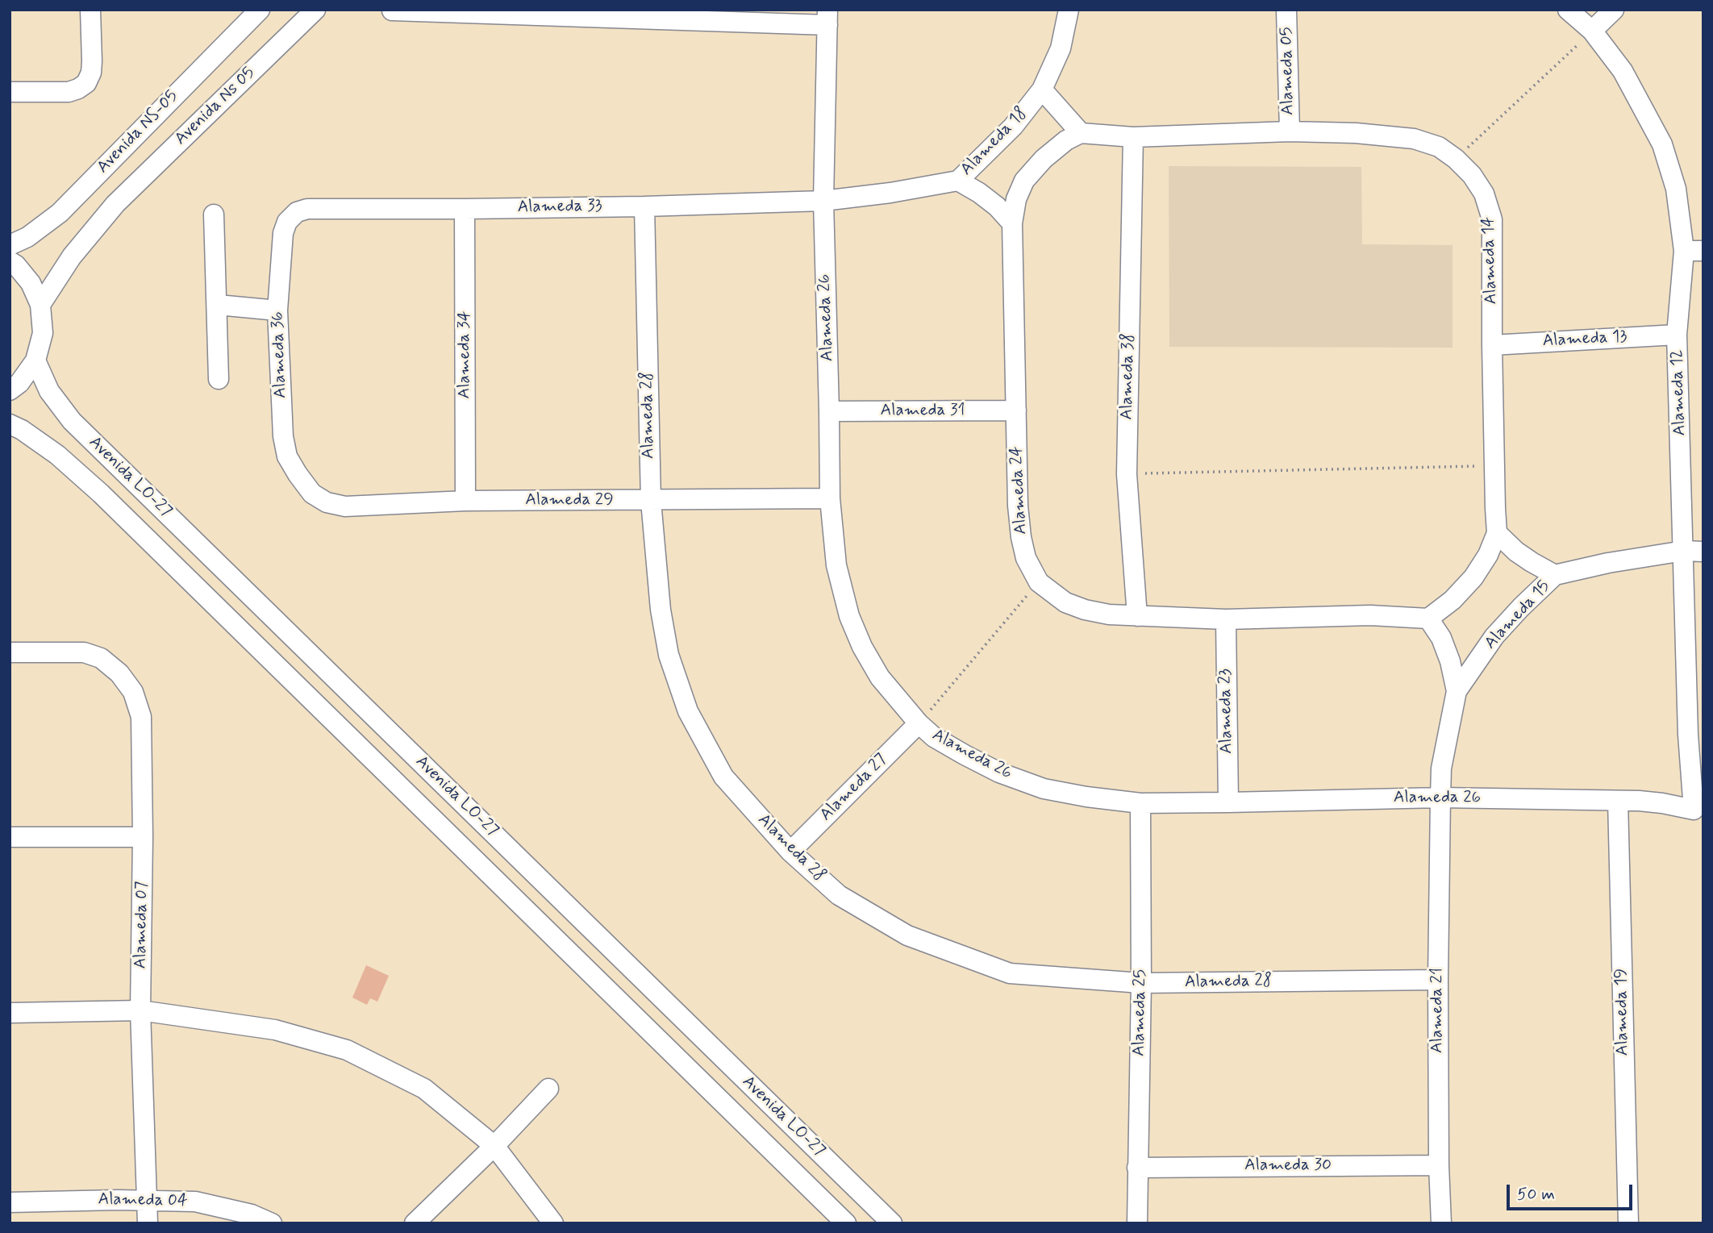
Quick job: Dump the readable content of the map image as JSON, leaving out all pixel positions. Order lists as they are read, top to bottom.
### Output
{
  "streets": {
    "street": [
      "Alameda 05",
      "Avenida Ns 05",
      "Avenida NS-05",
      "Alameda 18",
      "Alameda 33",
      "Alameda 14",
      "Alameda 26",
      "Alameda 13",
      "Alameda 36",
      "Alameda 34",
      "Alameda 38",
      "Alameda 12",
      "Alameda 31",
      "Alameda 28",
      "Avenida LO-27",
      "Alameda 24",
      "Alameda 29",
      "Alameda 15",
      "Alameda 23",
      "Alameda 27",
      "Alameda 07",
      "Alameda 21",
      "Alameda 19",
      "Alameda 25",
      "Alameda 30",
      "Alameda 04"
    ]
  },
  "crossings": [
    ["Alameda 05", "Alameda 14"],
    ["Alameda 18", "Alameda 33"],
    ["Alameda 18", "Alameda 26"],
    ["Alameda 33", "Alameda 26"],
    ["Alameda 33", "Alameda 36"],
    ["Alameda 33", "Alameda 34"],
    ["Alameda 33", "Alameda 28"],
    ["Alameda 14", "Alameda 13"],
    ["Alameda 14", "Alameda 38"],
    ["Alameda 14", "Alameda 24"],
    ["Alameda 26", "Alameda 12"],
    ["Alameda 26", "Alameda 31"],
    ["Alameda 26", "Alameda 29"],
    ["Alameda 26", "Alameda 15"],
    ["Alameda 26", "Alameda 23"],
    ["Alameda 26", "Alameda 27"],
    ["Alameda 26", "Alameda 21"],
    ["Alameda 26", "Alameda 19"],
    ["Alameda 26", "Alameda 25"],
    ["Alameda 13", "Alameda 12"],
    ["Alameda 36", "Alameda 29"],
    ["Alameda 34", "Alameda 29"],
    ["Alameda 38", "Alameda 24"],
    ["Alameda 12", "Alameda 15"],
    ["Alameda 31", "Alameda 24"],
    ["Alameda 28", "Alameda 29"],
    ["Alameda 28", "Alameda 27"],
    ["Alameda 28", "Alameda 21"],
    ["Alameda 28", "Alameda 25"],
    ["Alameda 24", "Alameda 23"],
    ["Alameda 15", "Alameda 21"],
    ["Alameda 07", "Alameda 04"],
    ["Alameda 21", "Alameda 30"],
    ["Alameda 25", "Alameda 30"]
  ],
  "scale_bar": "50 m"
}
